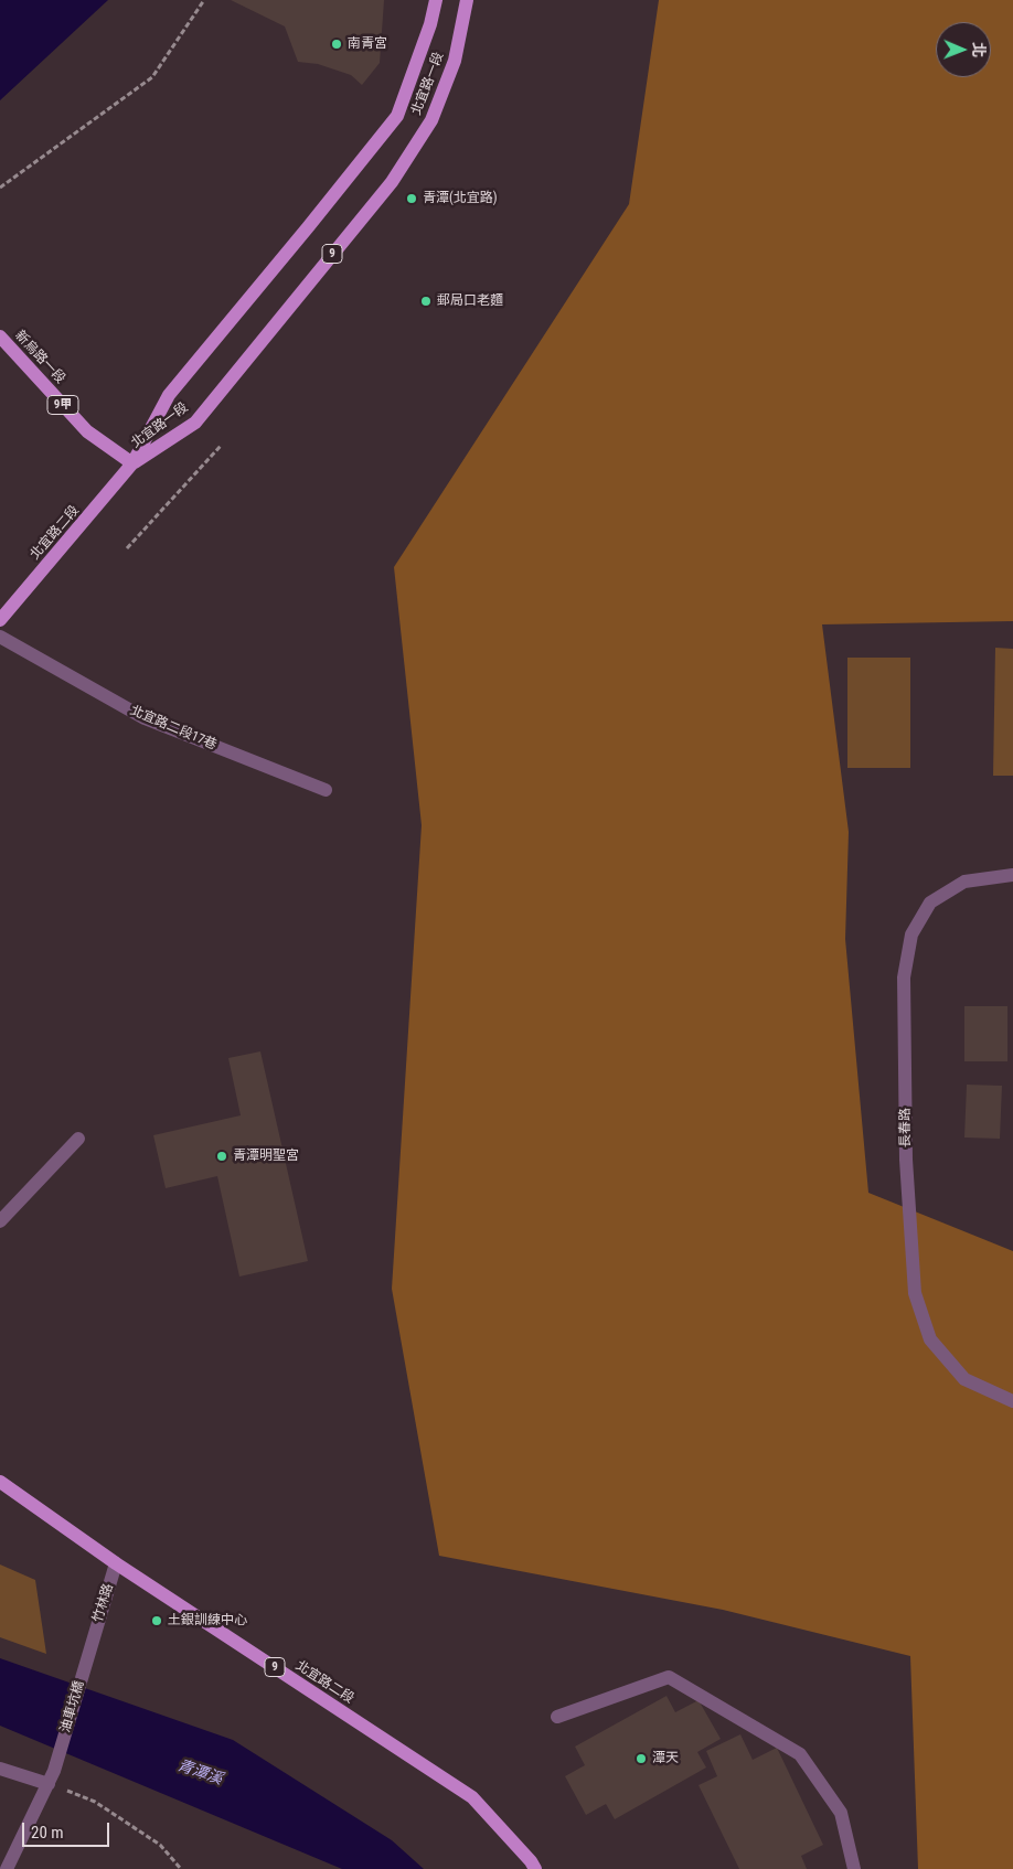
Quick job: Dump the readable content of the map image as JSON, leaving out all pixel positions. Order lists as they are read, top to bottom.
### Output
{
  "streets": {
    "main road": [
      "北宜路一段",
      "9",
      "新烏路一段",
      "9甲",
      "北宜路二段"
    ],
    "street": [
      "北宜路二段17巷",
      "長春路",
      "竹林路",
      "油車坑橋"
    ]
  },
  "crossings": [
    ["北宜路一段", "新烏路一段"],
    ["北宜路一段", "北宜路二段"],
    ["新烏路一段", "北宜路二段"],
    ["北宜路二段", "竹林路"],
    ["竹林路", "油車坑橋"]
  ],
  "water": ["青潭溪"],
  "places": [
    "南青宮",
    "青潭(北宜路)",
    "郵局口老麵",
    "青潭明聖宮",
    "土銀訓練中心",
    "潭天"
  ],
  "scale_bar": "20 m",
  "north": "right"
}
